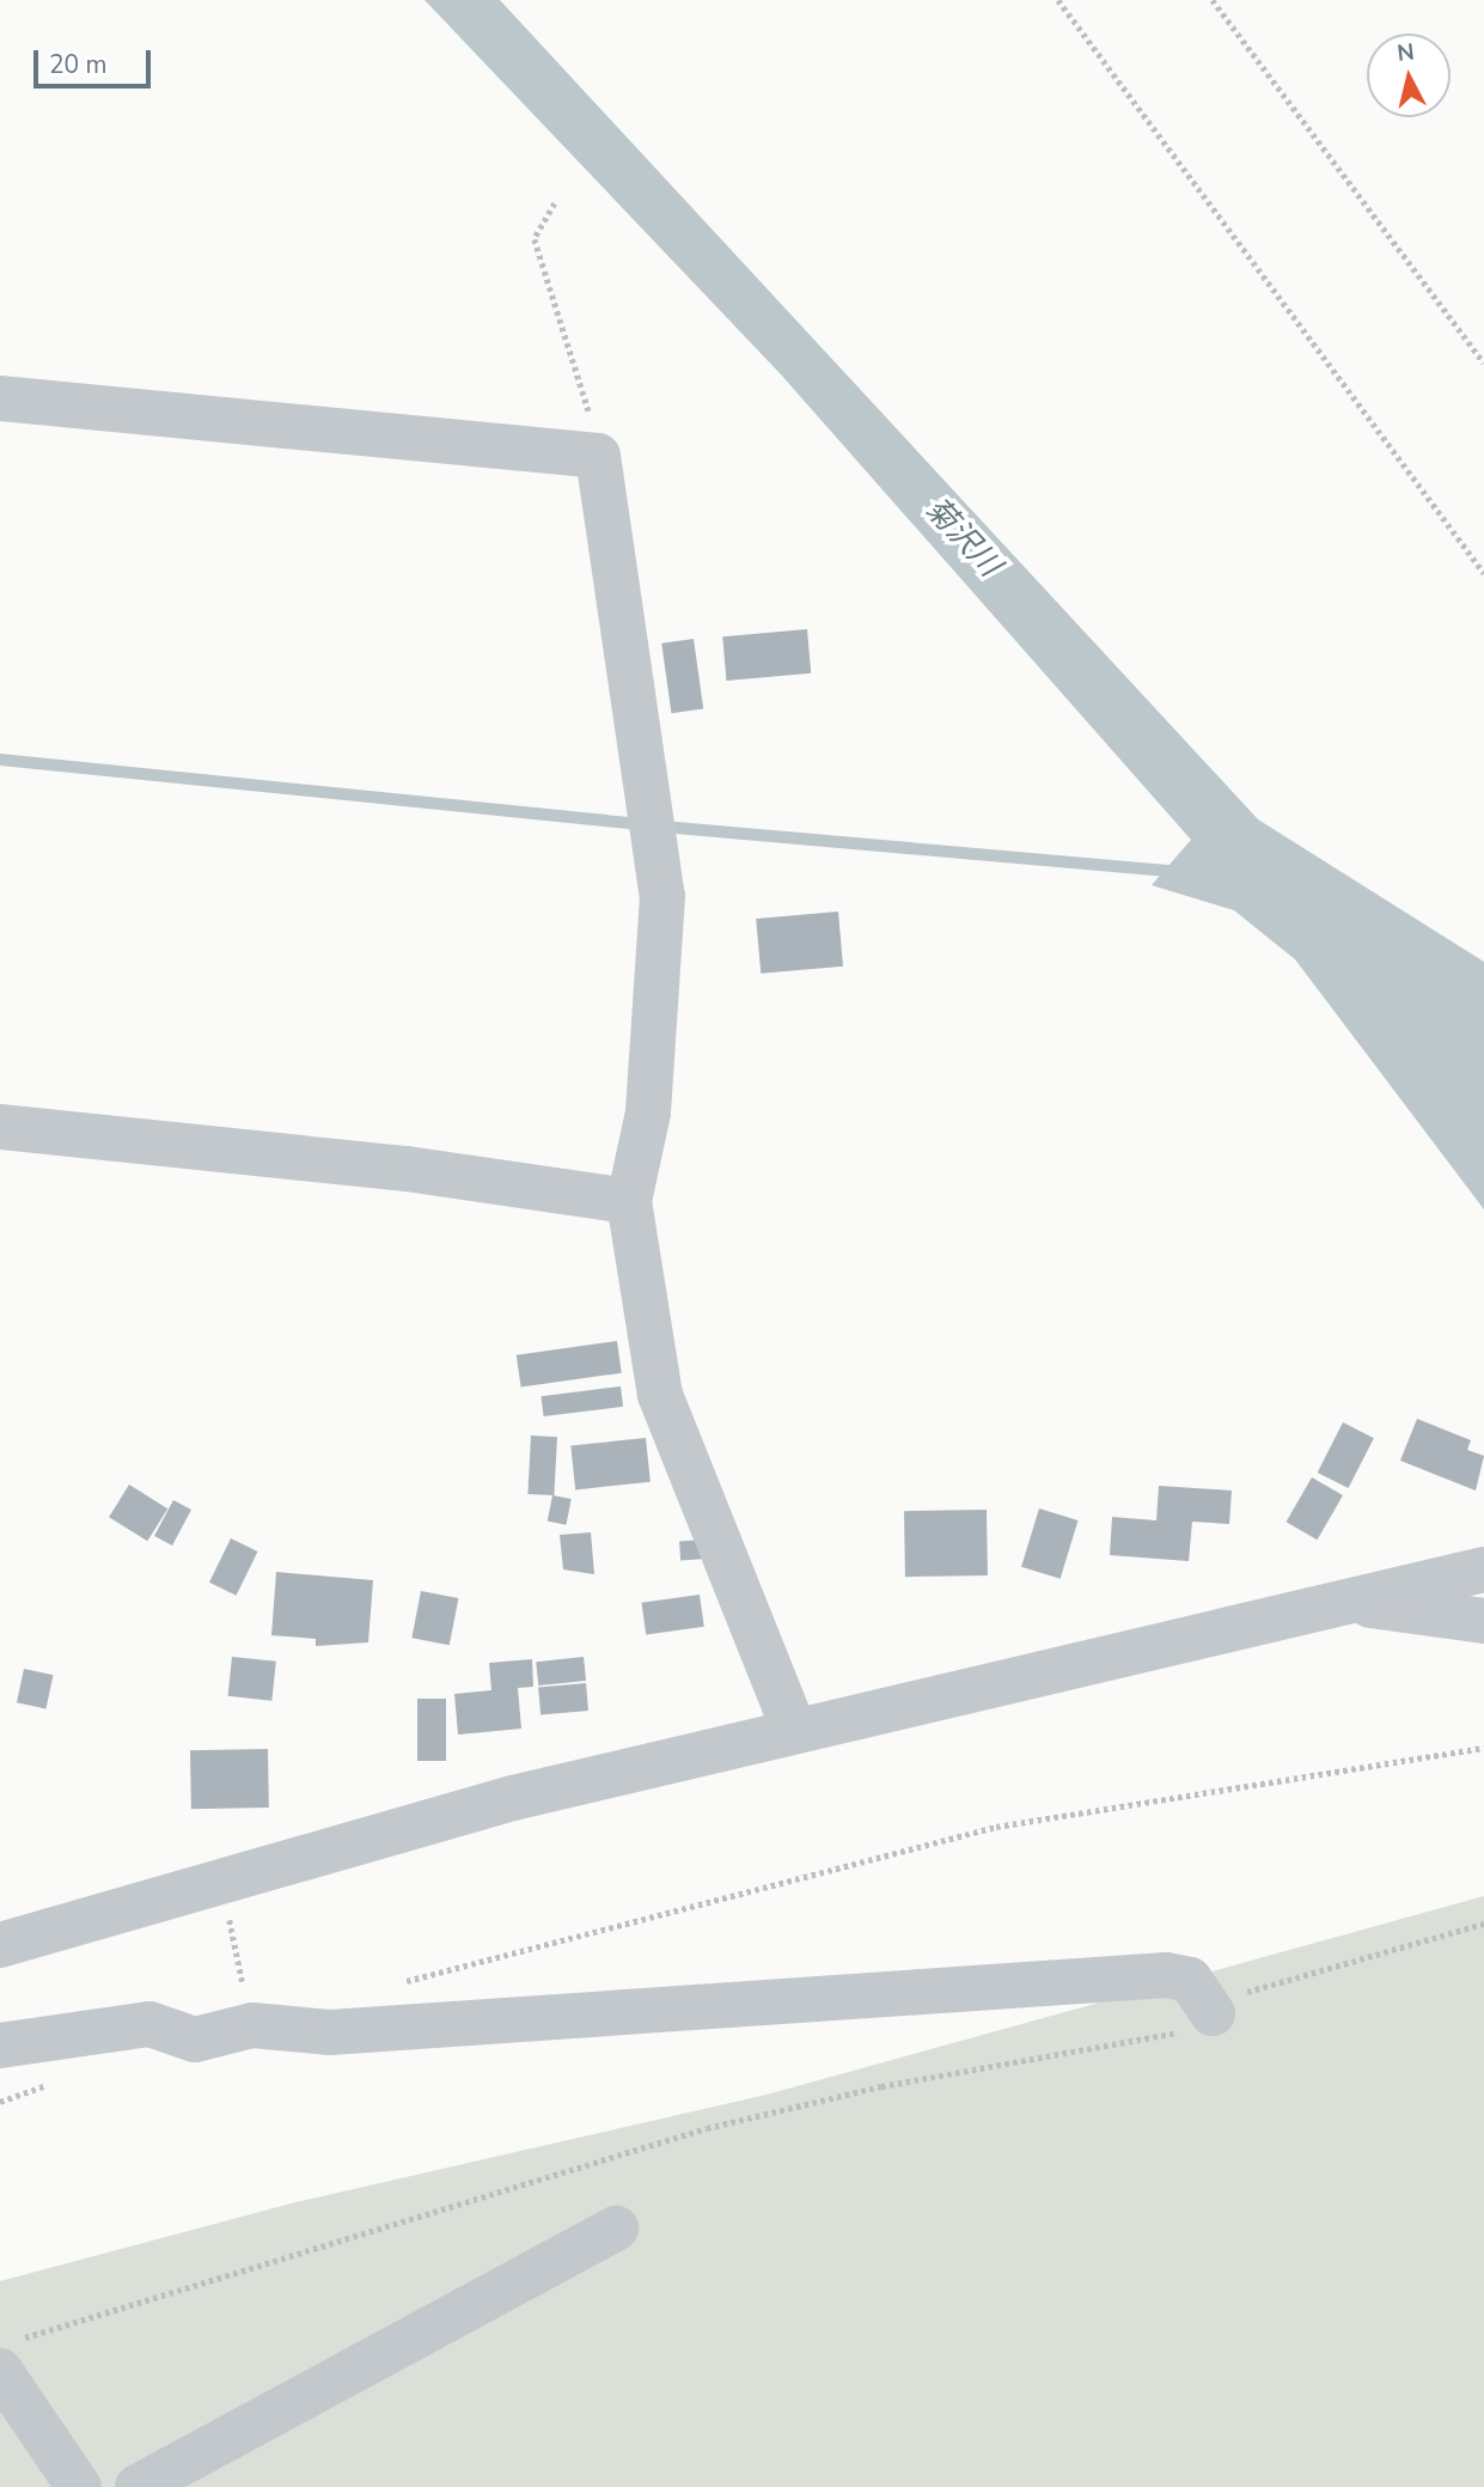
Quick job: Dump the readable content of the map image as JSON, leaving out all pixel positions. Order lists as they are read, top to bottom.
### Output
{
  "water": ["菊沢川"],
  "scale_bar": "20 m",
  "north": "top"
}
